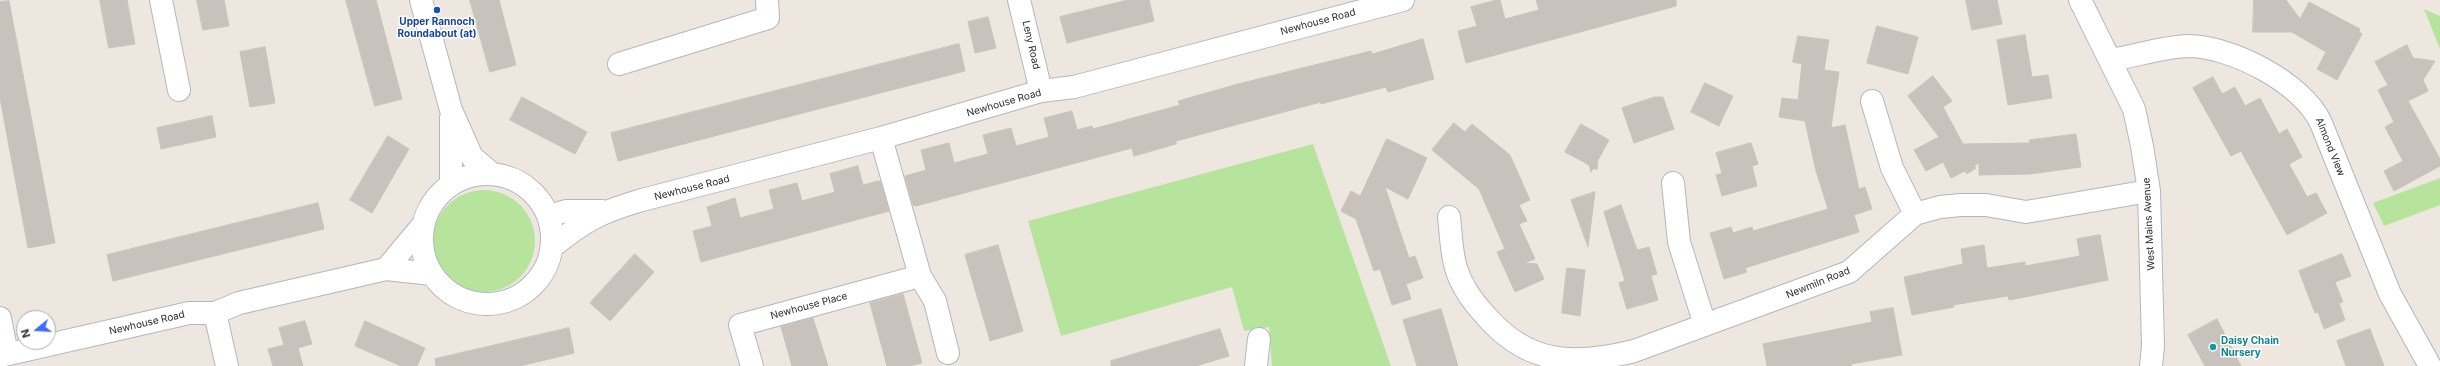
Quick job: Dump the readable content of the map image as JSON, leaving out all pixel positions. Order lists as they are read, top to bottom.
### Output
{
  "streets": {
    "street": [
      "Newhouse Road",
      "Leny Road",
      "Almond View",
      "West Mains Avenue",
      "Newmiln Road",
      "Newhouse Place"
    ]
  },
  "crossings": [
    ["Newhouse Road", "Leny Road"],
    ["Almond View", "West Mains Avenue"],
    ["West Mains Avenue", "Newmiln Road"]
  ],
  "places": ["Upper Rannoch Roundabout (at)", "Daisy Chain Nursery"],
  "north": "left"
}
